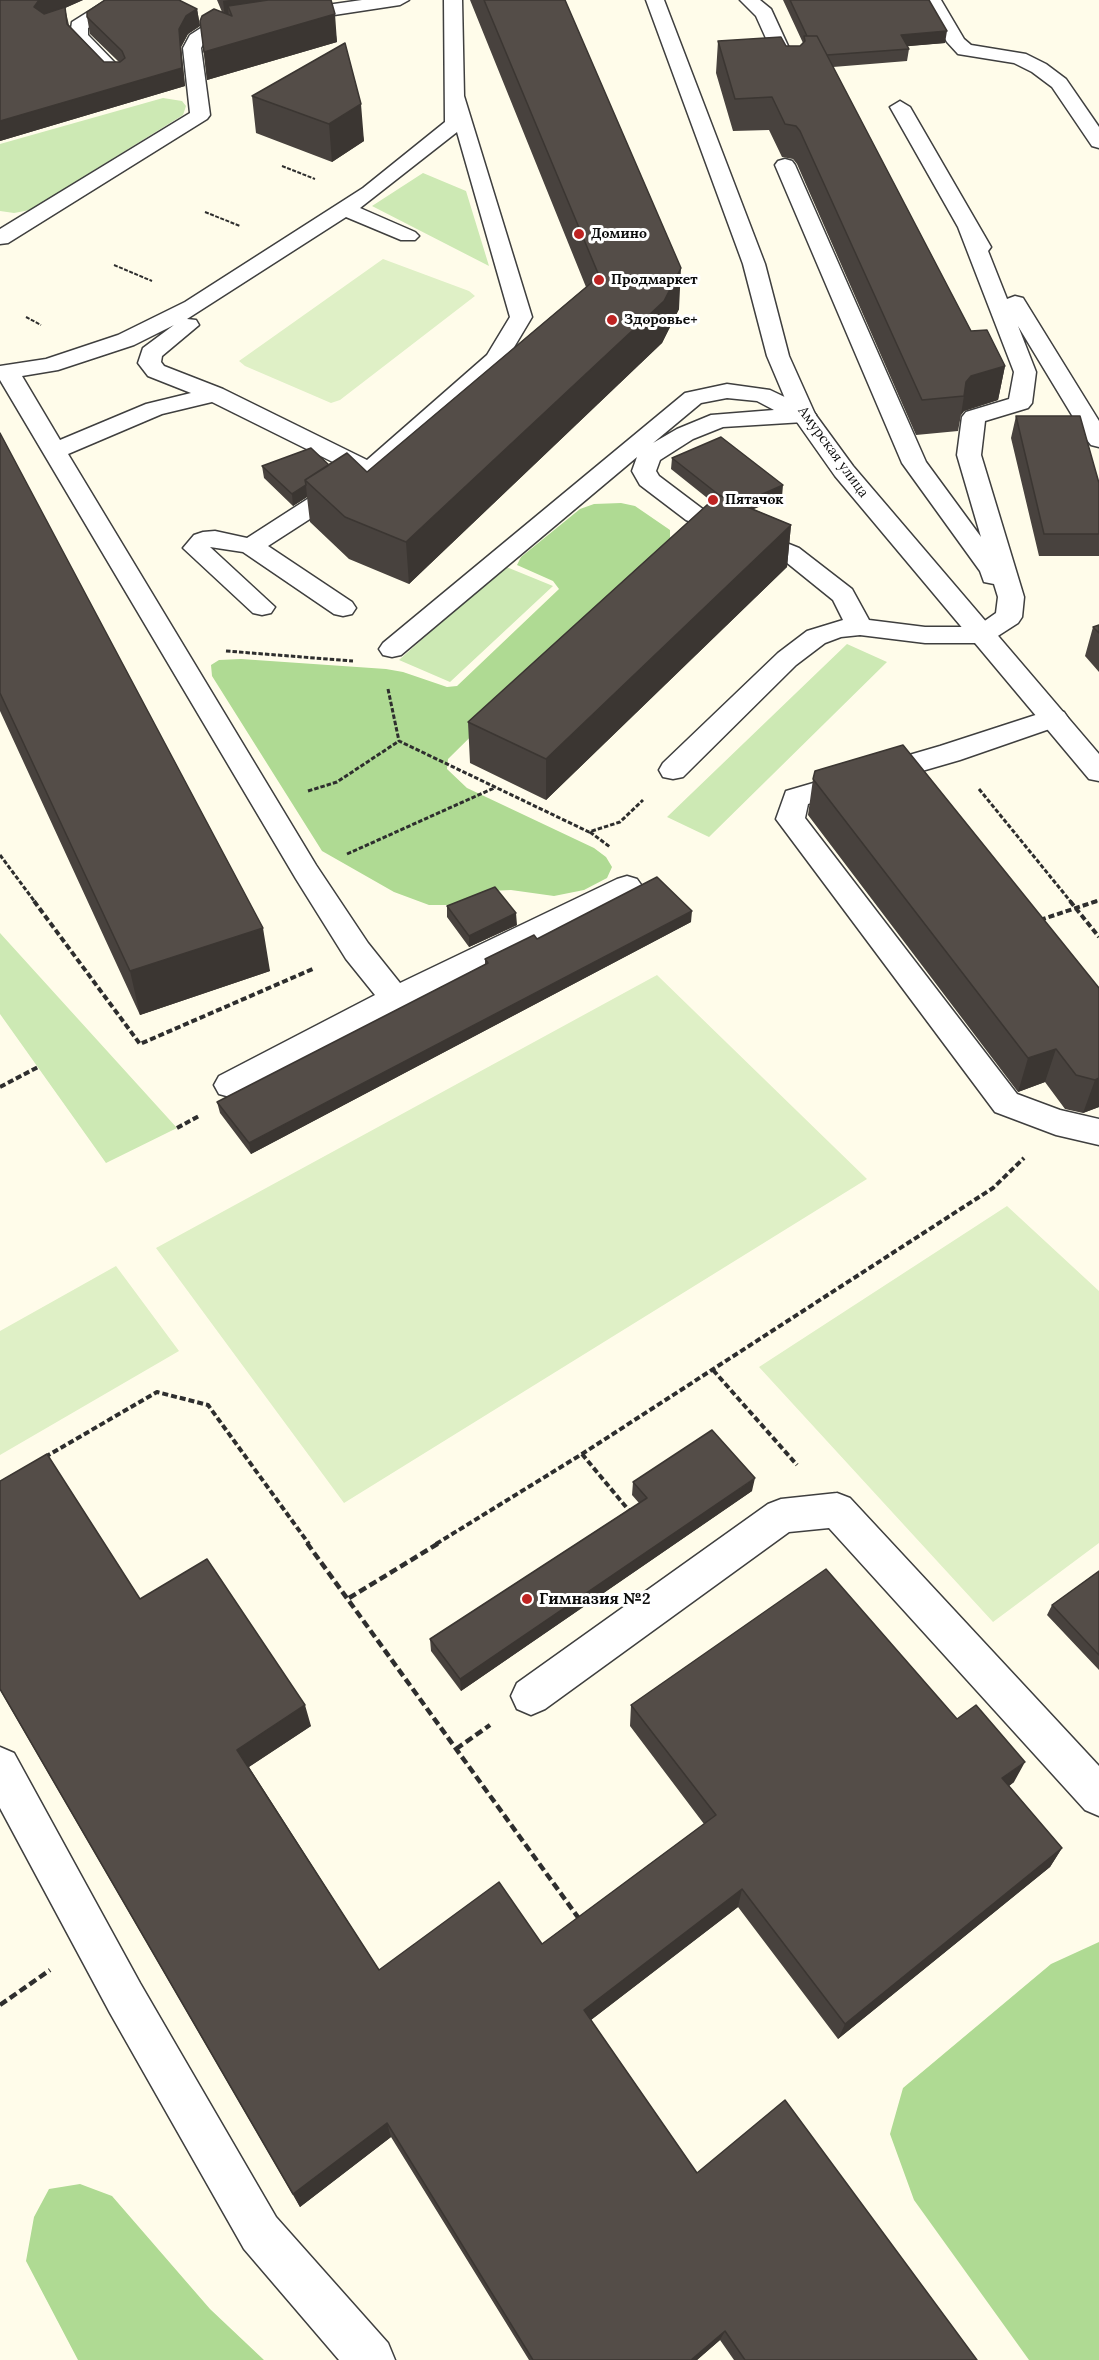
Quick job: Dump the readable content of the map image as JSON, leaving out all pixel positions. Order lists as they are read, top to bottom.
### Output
{
  "streets": {
    "street": ["Амурская улица"]
  },
  "places": [
    "Домино",
    "Продмаркет",
    "Здоровье+",
    "Пятачок",
    "Гимназия №2"
  ]
}
